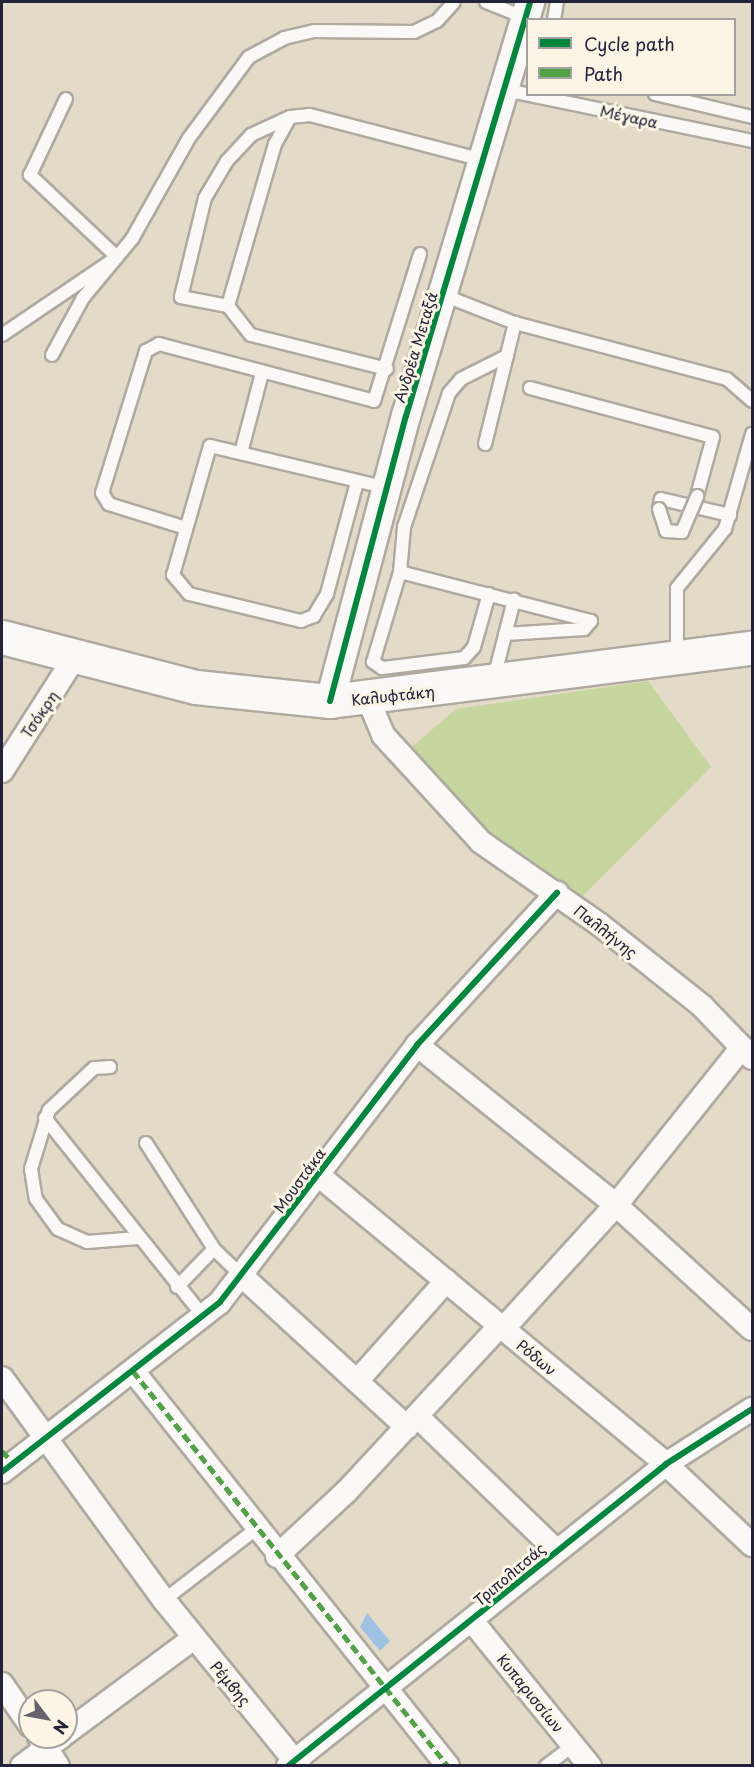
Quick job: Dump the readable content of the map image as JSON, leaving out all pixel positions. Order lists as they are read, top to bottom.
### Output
{
  "streets": {
    "main road": ["Καλυφτάκη"],
    "street": [
      "Ανδρέα Μεταξά",
      "Τσόκρη",
      "Παλλήνης",
      "Μουστάκα",
      "Ρόδων",
      "Τριπολιτσάς",
      "Ρέμβης",
      "Κυπαρισσίων"
    ],
    "lane": ["Μέγαρα"]
  },
  "crossings": [
    ["Μέγαρα", "Ανδρέα Μεταξά"],
    ["Ανδρέα Μεταξά", "Καλυφτάκη"],
    ["Καλυφτάκη", "Τσόκρη"],
    ["Καλυφτάκη", "Παλλήνης"],
    ["Παλλήνης", "Μουστάκα"],
    ["Μουστάκα", "Ρόδων"],
    ["Μουστάκα", "Ρέμβης"],
    ["Ρόδων", "Τριπολιτσάς"],
    ["Τριπολιτσάς", "Ρέμβης"],
    ["Τριπολιτσάς", "Κυπαρισσίων"]
  ],
  "legend": ["Cycle path", "Path"],
  "north": "bottom right"
}
